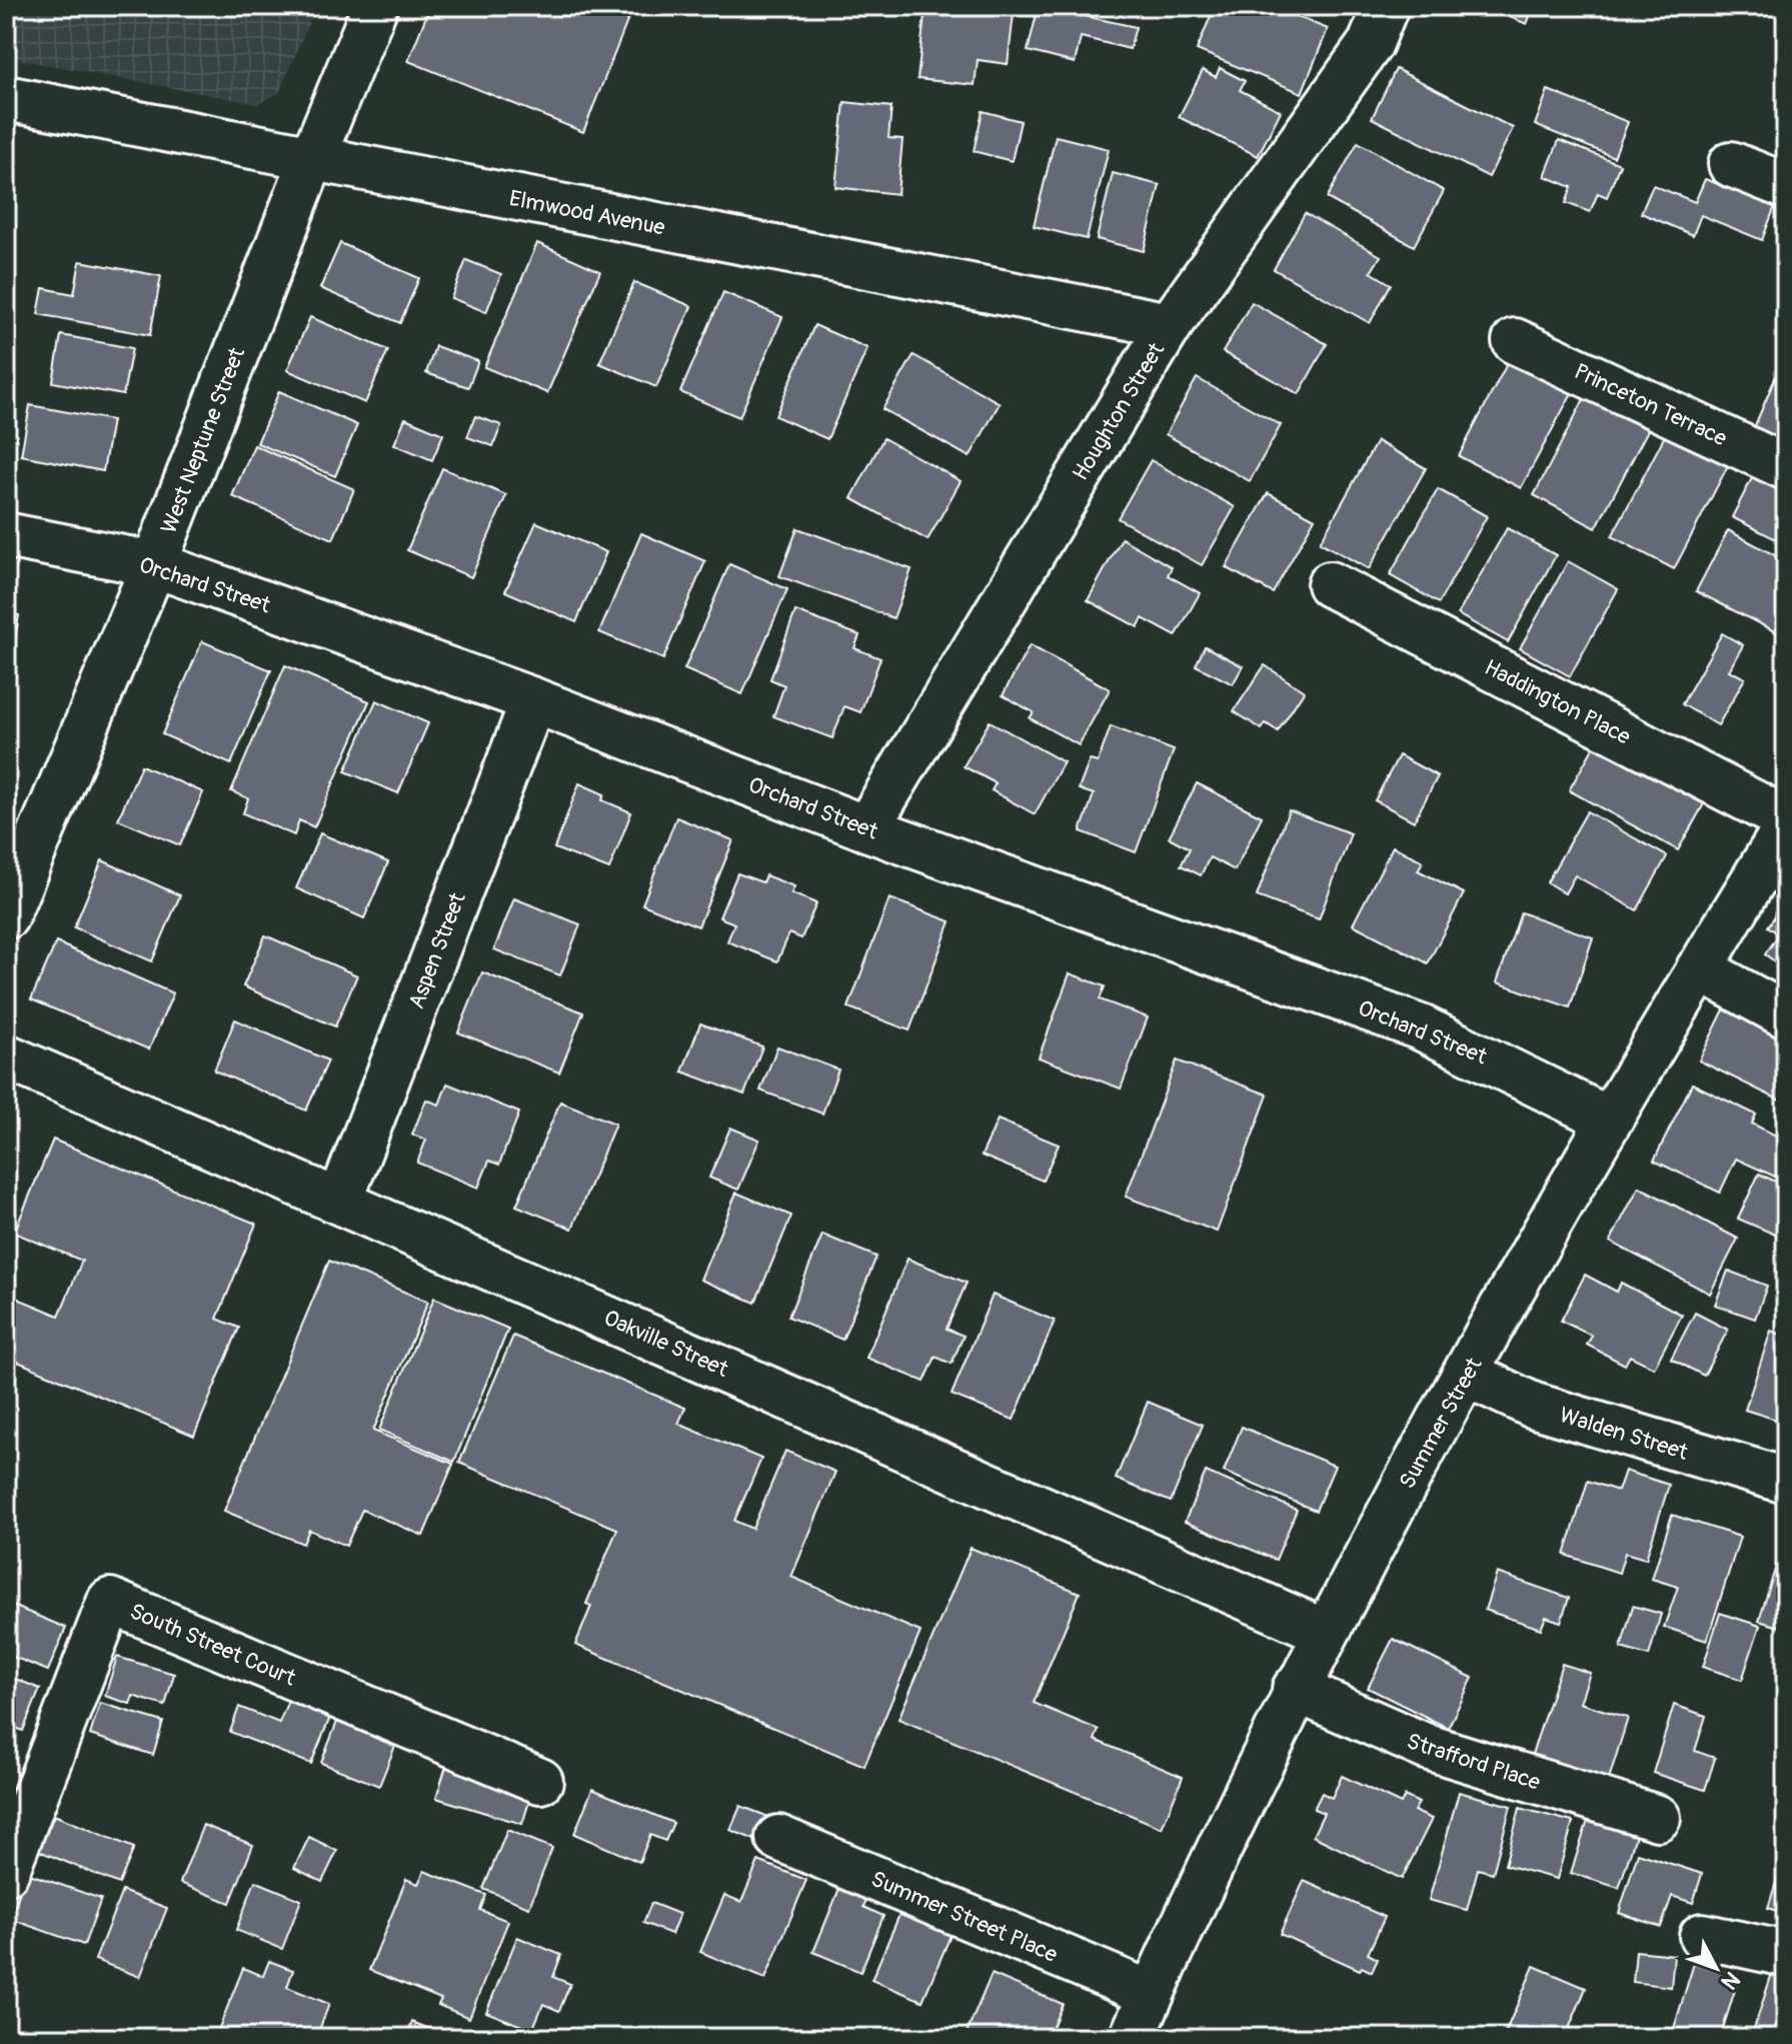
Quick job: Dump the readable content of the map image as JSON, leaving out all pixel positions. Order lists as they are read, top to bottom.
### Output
{
  "streets": {
    "street": [
      "Elmwood Avenue",
      "Princeton Terrace",
      "Houghton Street",
      "West Neptune Street",
      "Orchard Street",
      "Haddington Place",
      "Aspen Street",
      "Oakville Street",
      "Summer Street",
      "Walden Street",
      "South Street Court",
      "Strafford Place",
      "Summer Street Place"
    ]
  },
  "crossings": [
    ["Elmwood Avenue", "Houghton Street"],
    ["Elmwood Avenue", "West Neptune Street"],
    ["Houghton Street", "Orchard Street"],
    ["West Neptune Street", "Orchard Street"],
    ["Orchard Street", "Aspen Street"],
    ["Orchard Street", "Summer Street"],
    ["Aspen Street", "Oakville Street"],
    ["Oakville Street", "Summer Street"],
    ["Summer Street", "Walden Street"],
    ["Summer Street", "Strafford Place"],
    ["Summer Street", "Summer Street Place"]
  ],
  "north": "bottom right"
}
